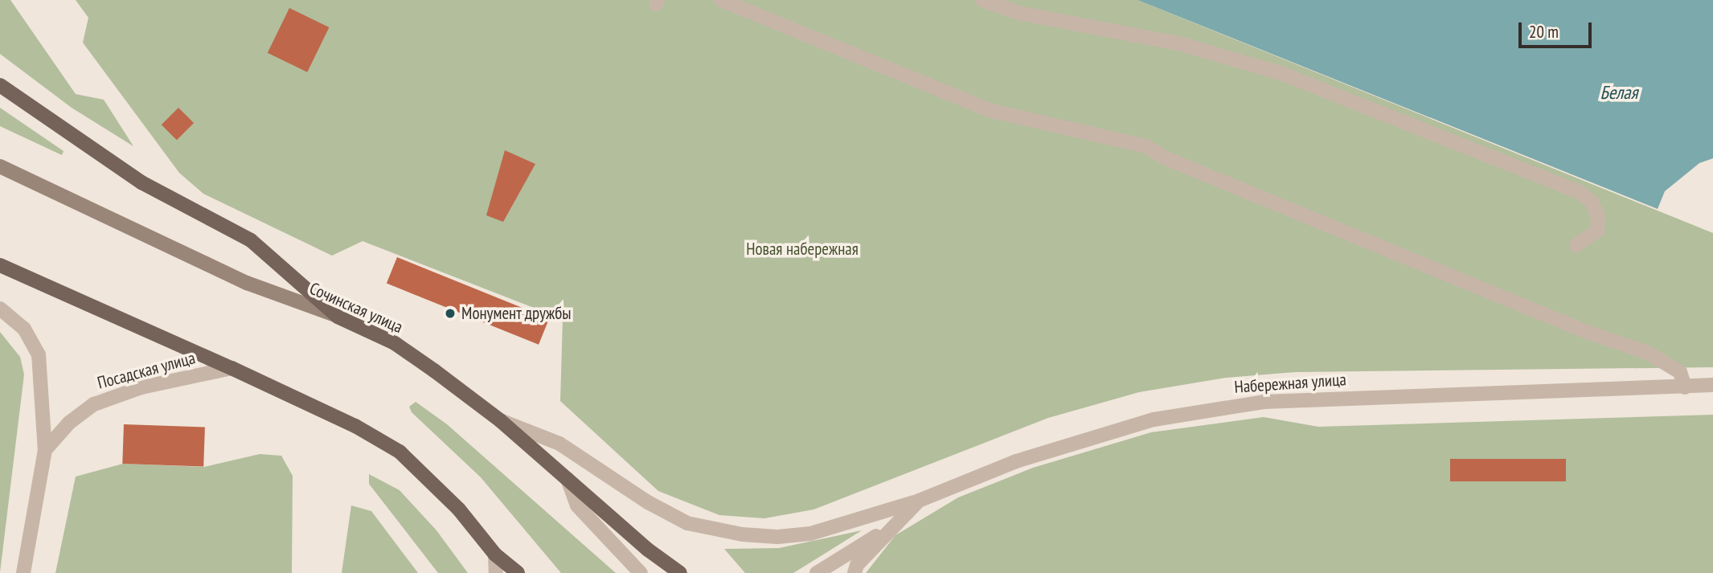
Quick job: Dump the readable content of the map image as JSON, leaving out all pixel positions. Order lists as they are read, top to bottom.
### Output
{
  "streets": {
    "main road": ["Сочинская улица"],
    "street": ["Посадская улица", "Набережная улица"]
  },
  "water": ["Белая"],
  "parks": ["Новая набережная"],
  "places": ["Монумент дружбы"],
  "scale_bar": "20 m"
}
